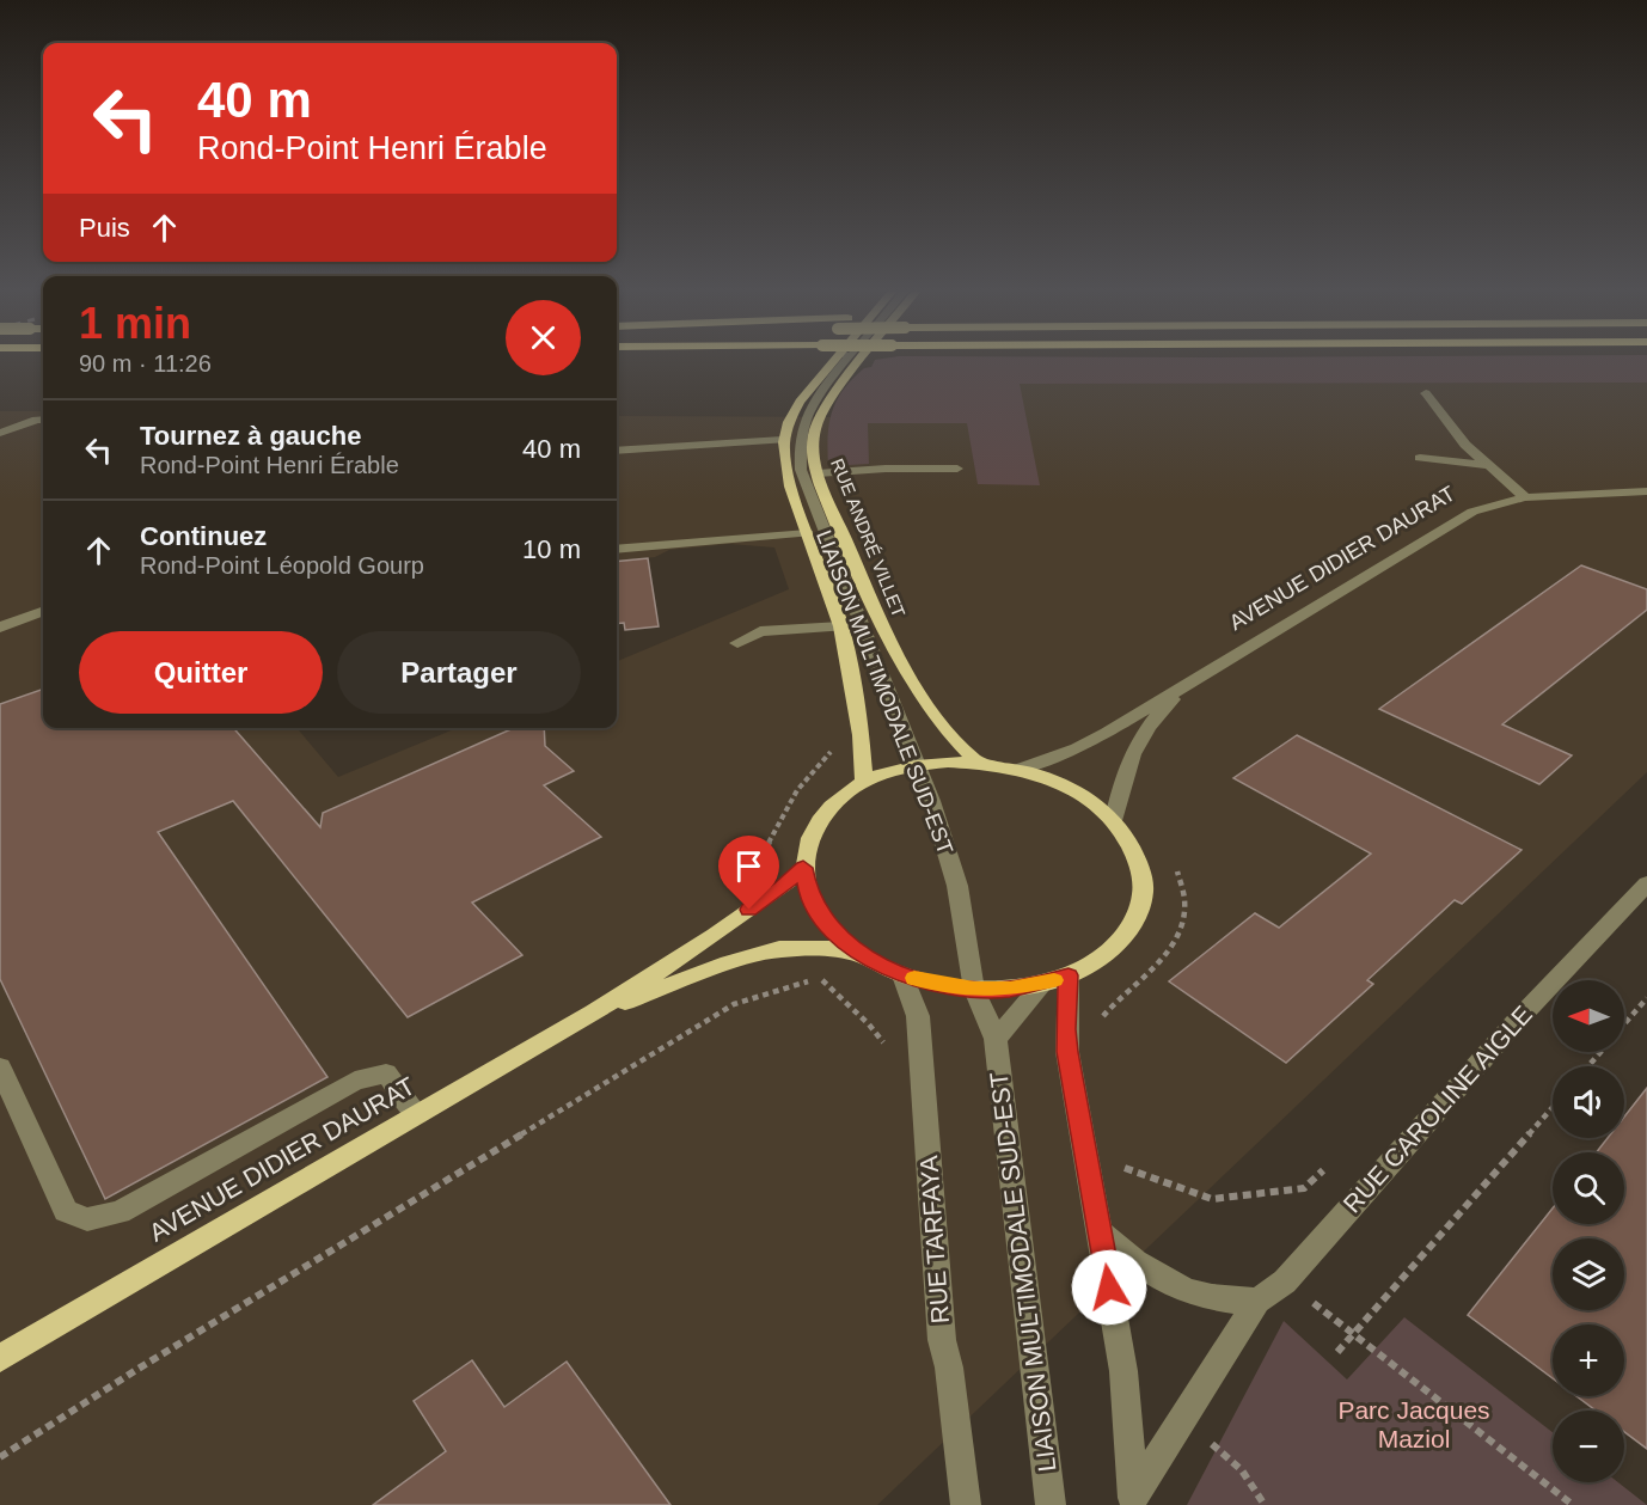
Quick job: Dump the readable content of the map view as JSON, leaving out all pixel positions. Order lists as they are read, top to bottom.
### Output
{
  "streets": {
    "main road": ["RUE ANDRÉ VILLET", "AVENUE DIDIER DAURAT"],
    "street": ["LIAISON MULTIMODALE SUD-EST", "RUE CAROLINE AIGLE", "RUE TARFAYA"]
  },
  "parks": ["Parc Jacques Maziol"],
  "north": "left",
  "page": {
    "turn": ["40 m", "Rond-Point Henri Érable"],
    "then": "Puis",
    "heading": ["1 min", "90 m · 11:26"],
    "list": [
      {
        "name": "Tournez à gauche",
        "note": "Rond-Point Henri Érable",
        "value": "40 m"
      },
      {
        "name": "Continuez",
        "note": "Rond-Point Léopold Gourp",
        "value": "10 m"
      }
    ],
    "buttons": ["Quitter", "Partager"],
    "map_buttons": ["+", "−"]
  }
}
